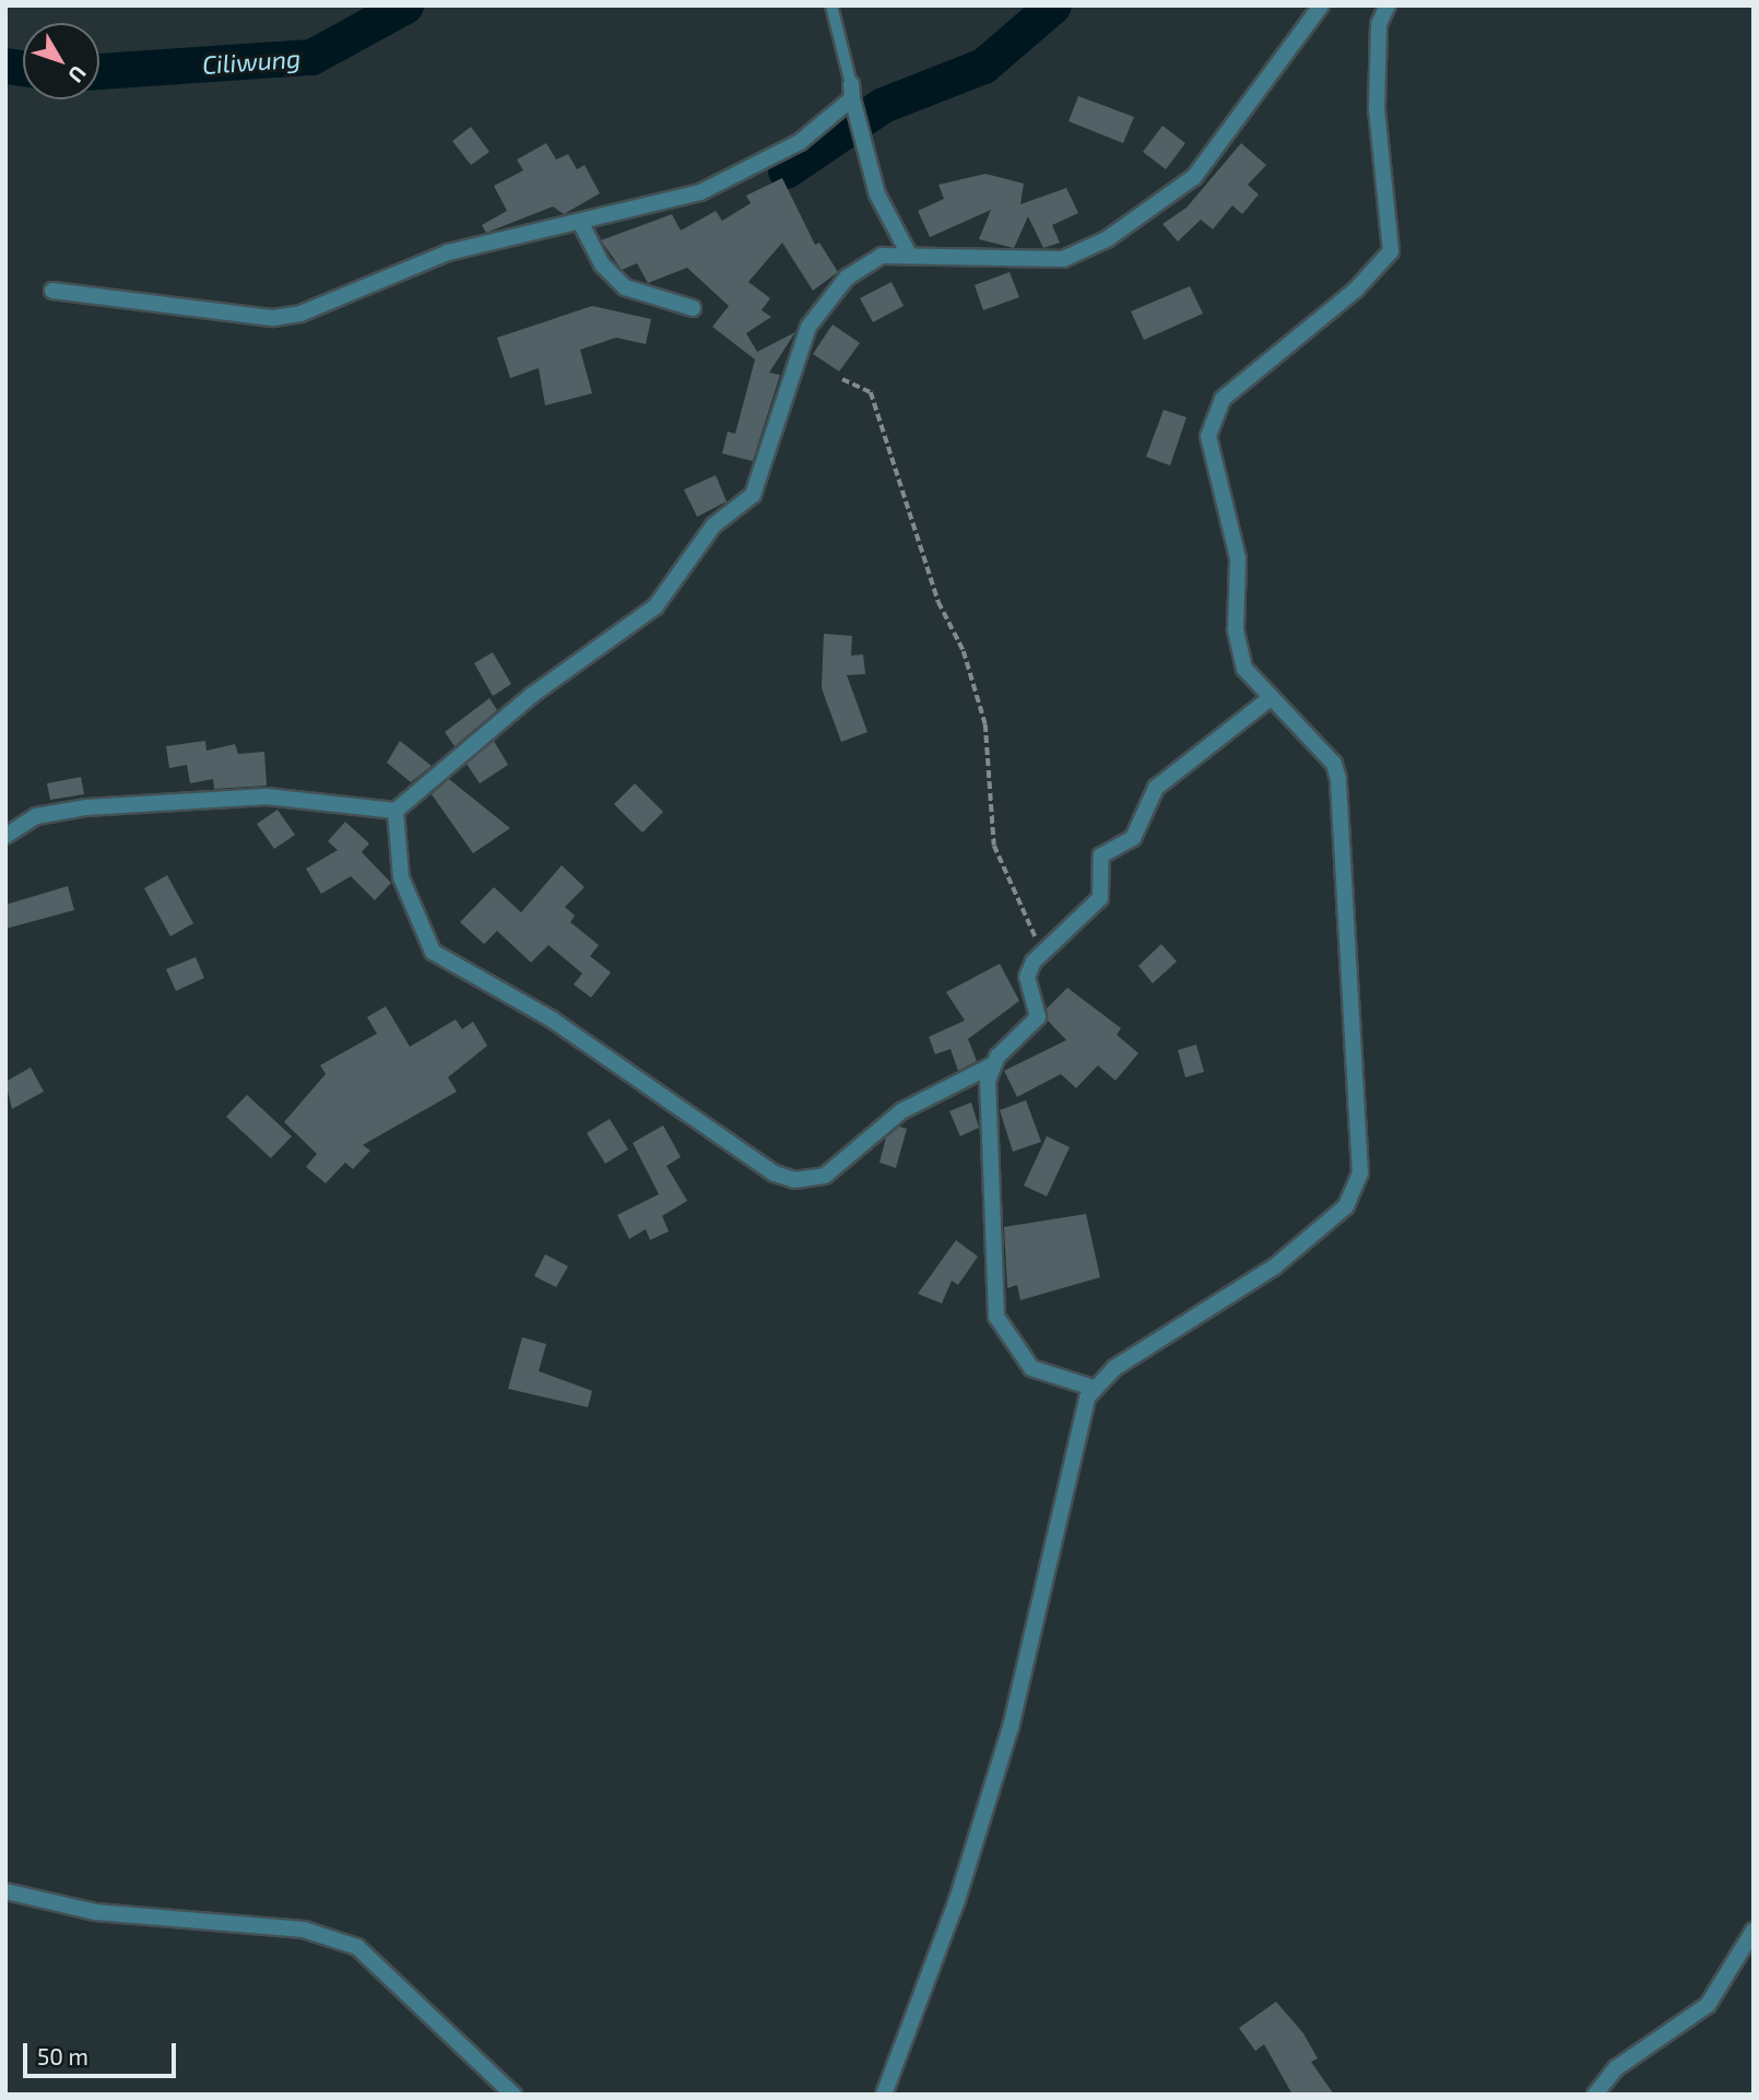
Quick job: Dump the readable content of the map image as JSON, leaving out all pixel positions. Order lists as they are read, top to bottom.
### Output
{
  "water": ["Ciliwung"],
  "scale_bar": "50 m",
  "north": "bottom right"
}
